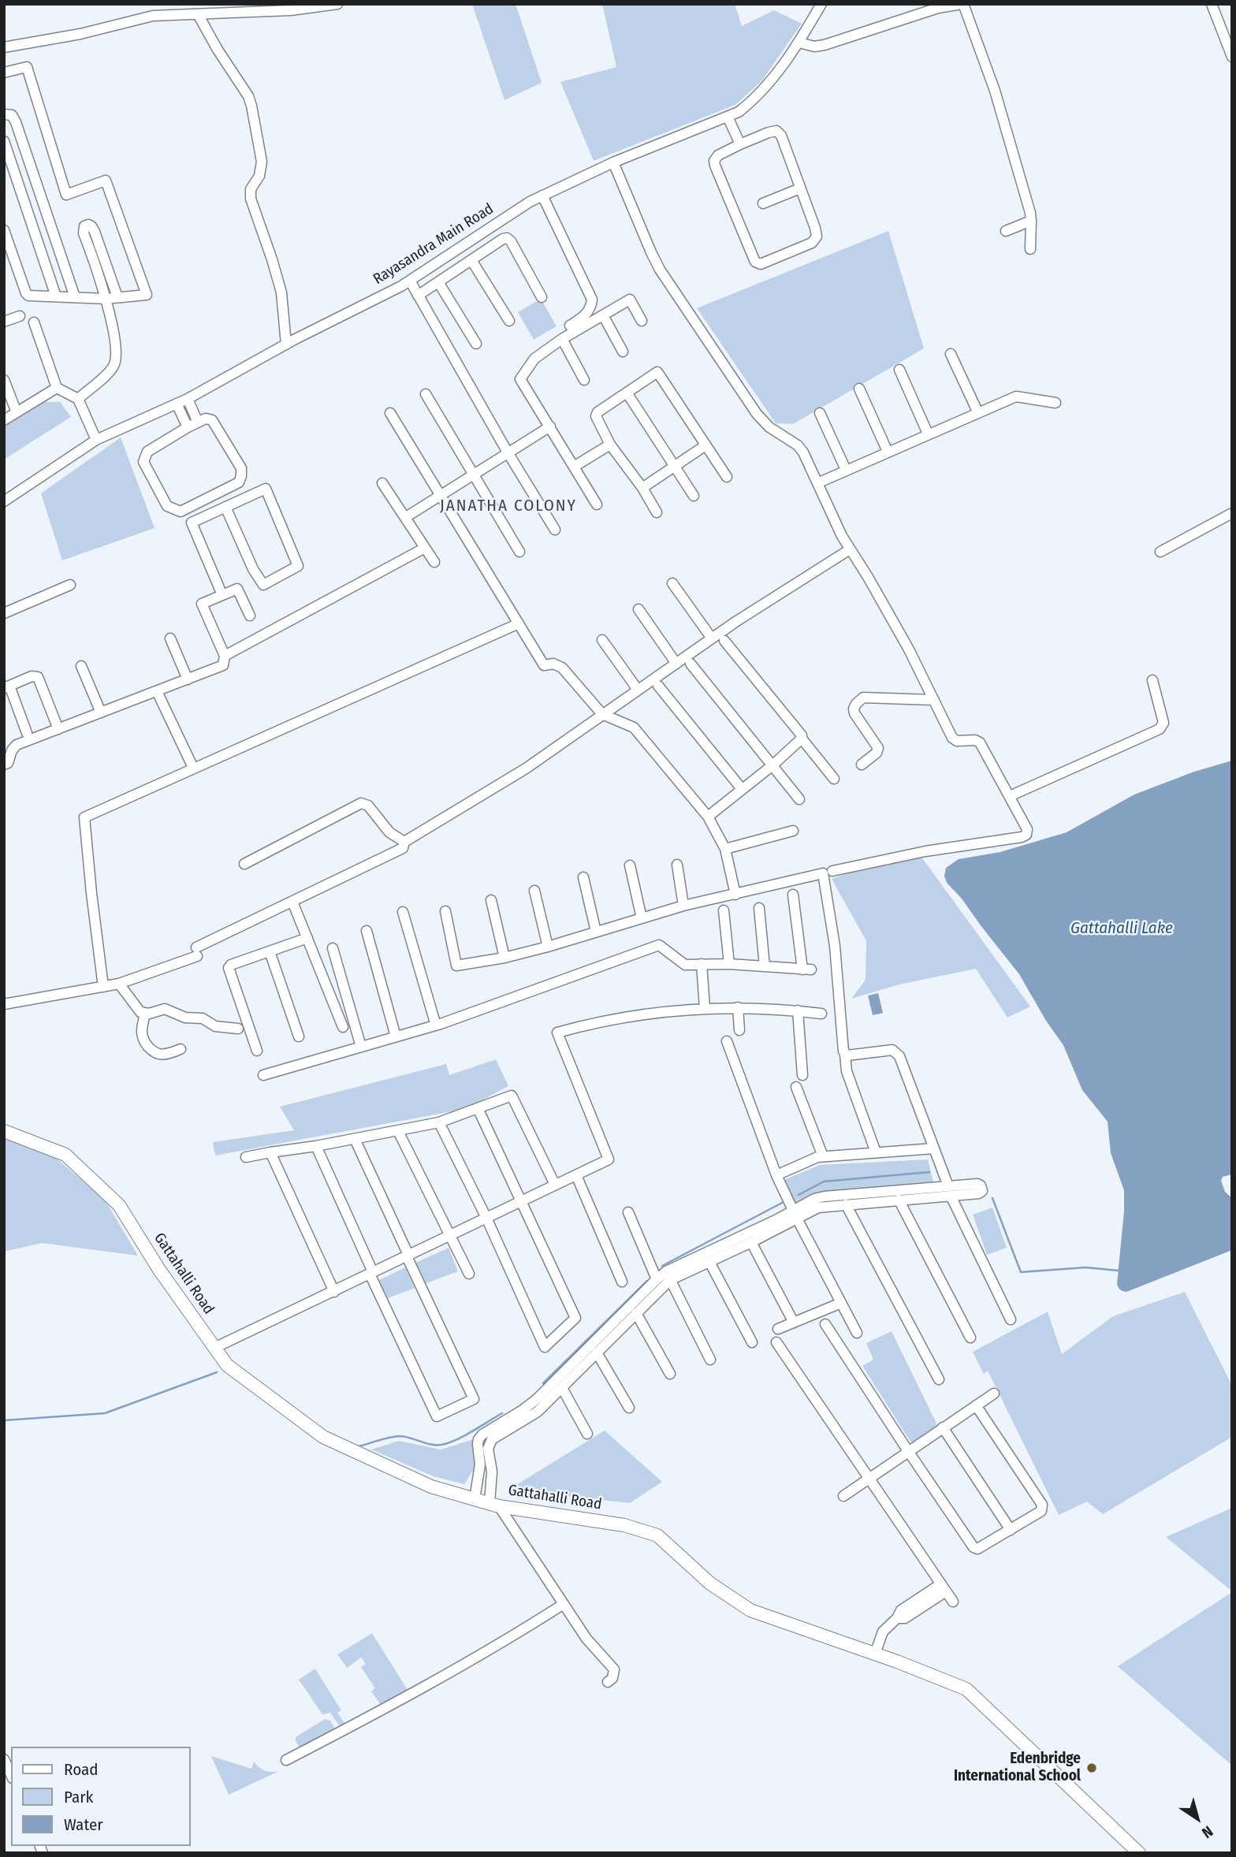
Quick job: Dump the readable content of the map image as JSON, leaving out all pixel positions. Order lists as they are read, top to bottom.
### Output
{
  "streets": {
    "main road": ["Gattahalli Road"],
    "street": ["Rayasandra Main Road"]
  },
  "districts": ["JANATHA COLONY"],
  "water": ["Gattahalli Lake"],
  "places": ["Edenbridge International School"],
  "legend": ["Road", "Park", "Water"],
  "north": "bottom right"
}
